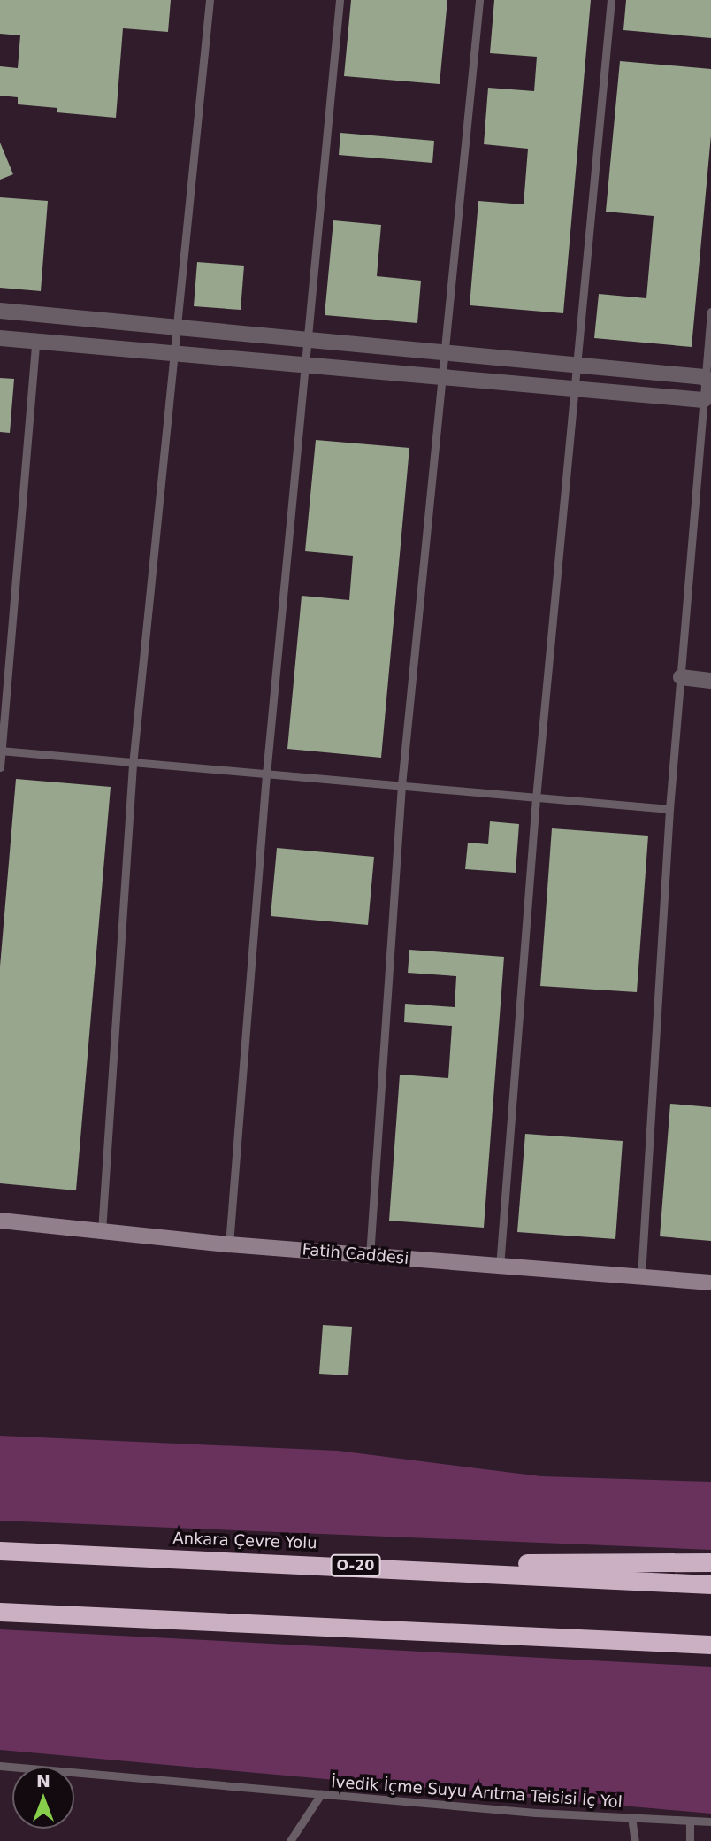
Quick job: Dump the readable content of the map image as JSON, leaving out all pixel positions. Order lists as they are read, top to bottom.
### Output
{
  "streets": {
    "highway": ["Ankara Çevre Yolu", "O-20"],
    "street": ["Fatih Caddesi"],
    "lane": ["İvedik İçme Suyu Arıtma Teisisi İç Yol"]
  },
  "north": "top"
}
